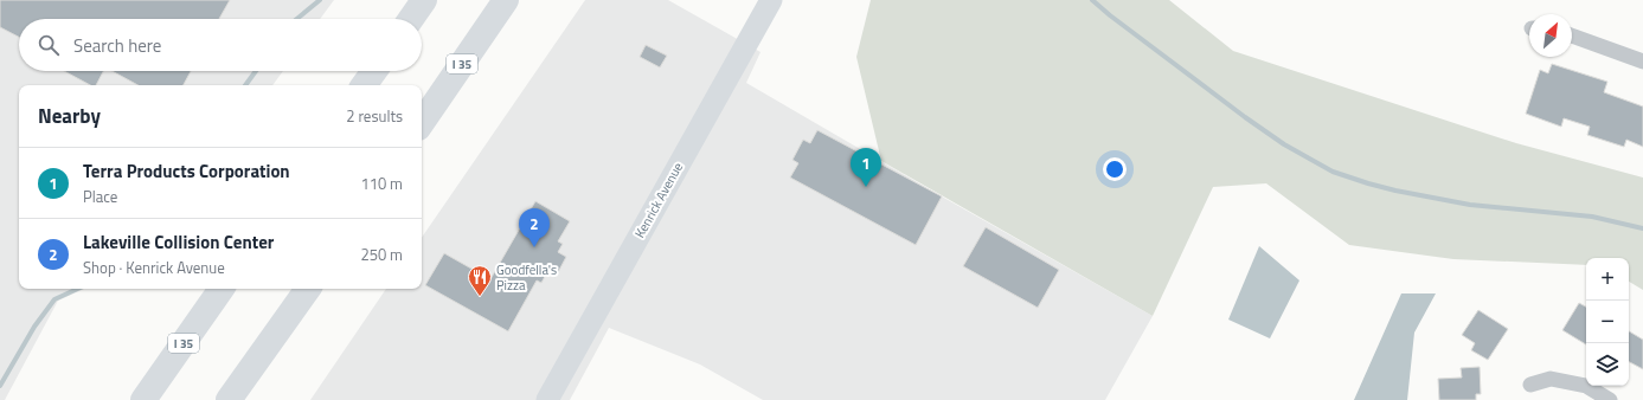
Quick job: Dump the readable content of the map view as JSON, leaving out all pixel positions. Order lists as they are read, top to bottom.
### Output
{
  "streets": {
    "highway": ["I 35"],
    "street": ["Kenrick Avenue"]
  },
  "places": {
    "restaurant": ["Goodfella's Pizza"]
  },
  "north": "top right",
  "page": {
    "search": "Search here",
    "heading": ["Nearby", "2 results"],
    "list": [
      {
        "mark": "1",
        "name": "Terra Products Corporation",
        "note": "Place",
        "value": "110 m"
      },
      {
        "mark": "2",
        "name": "Lakeville Collision Center",
        "note": "Shop · Kenrick Avenue",
        "value": "250 m"
      }
    ],
    "pins": ["1", "2"],
    "map_buttons": ["+", "−"]
  }
}
